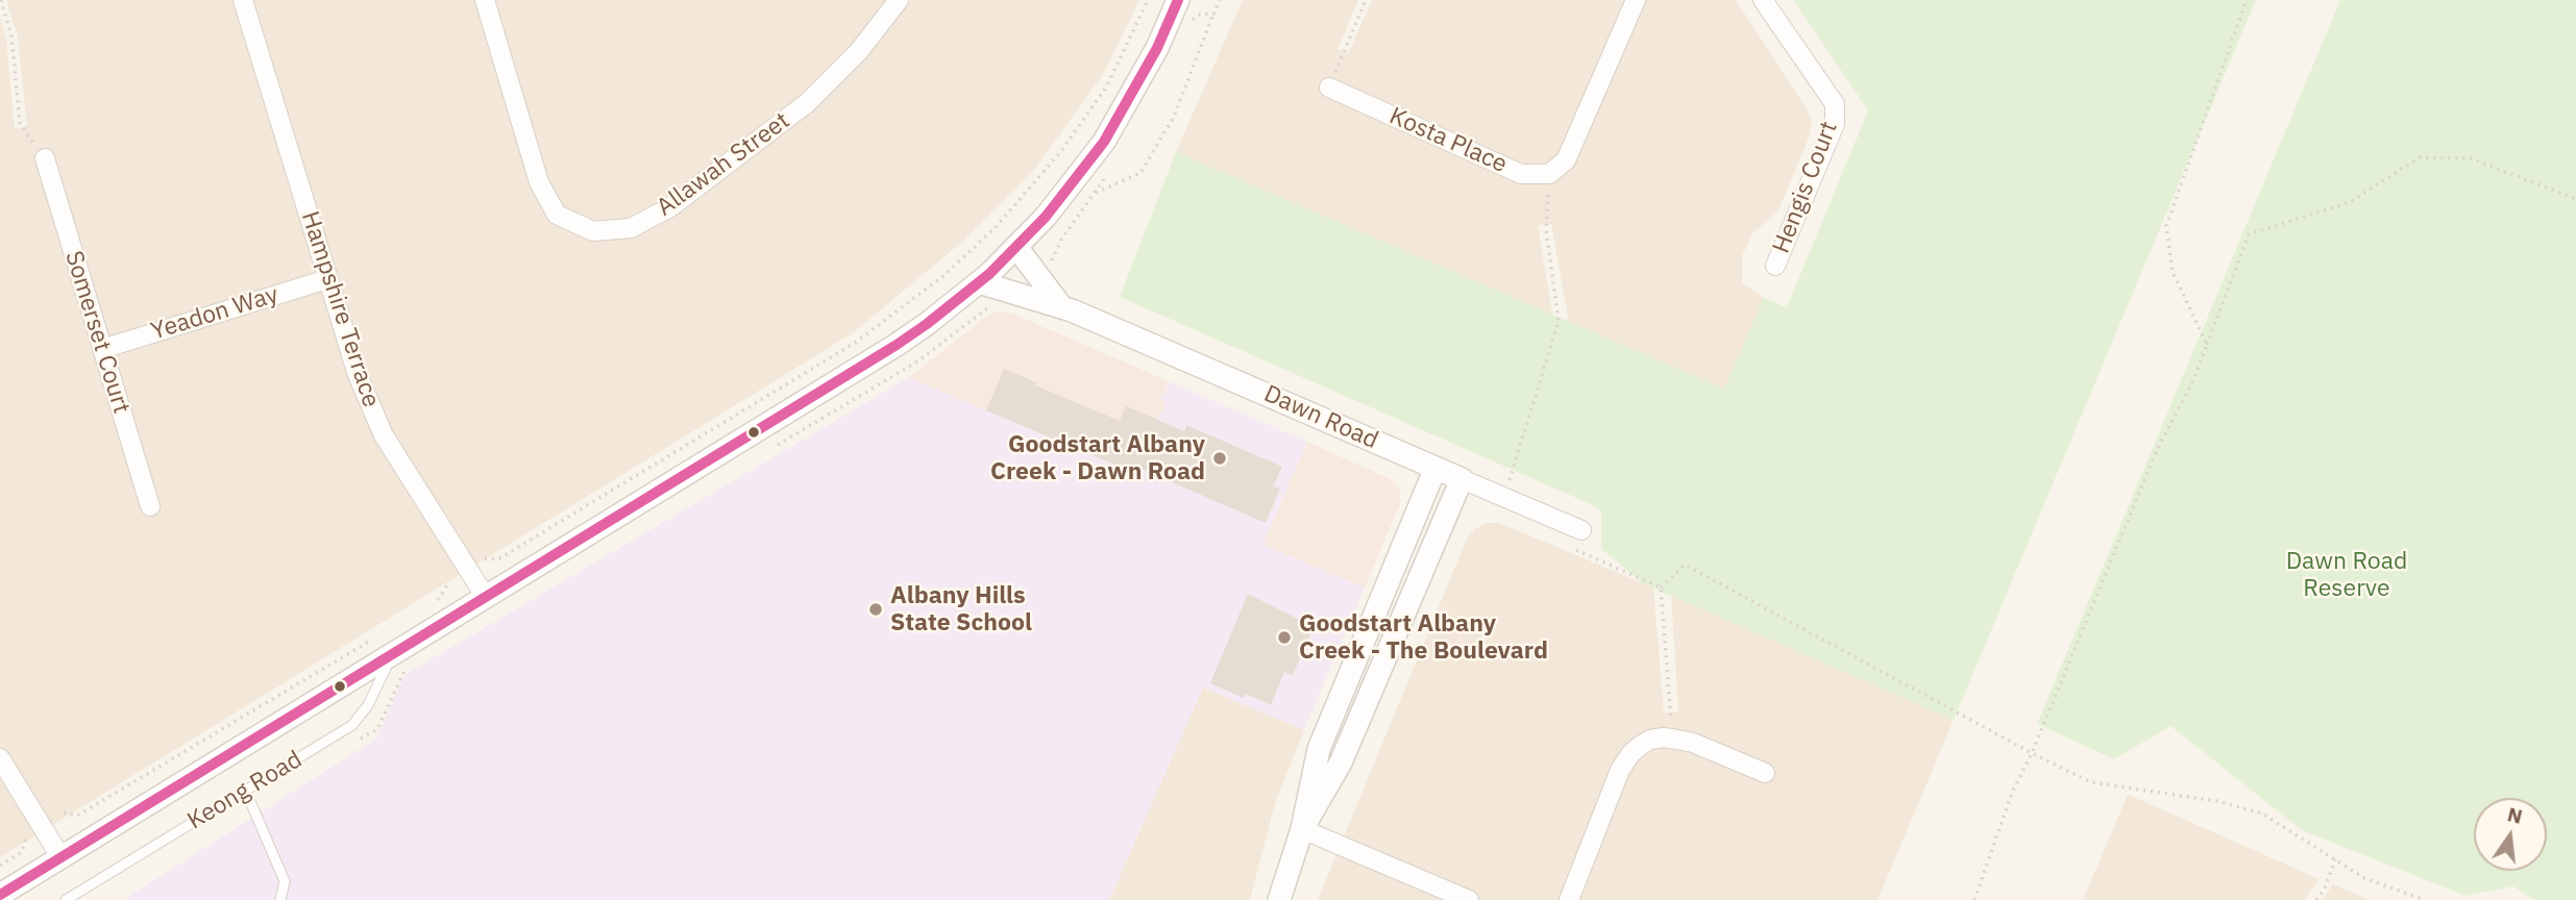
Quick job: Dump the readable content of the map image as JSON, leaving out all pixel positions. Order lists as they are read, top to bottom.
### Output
{
  "streets": {
    "street": [
      "Kosta Place",
      "Allawah Street",
      "Hengis Court",
      "Hampshire Terrace",
      "Yeadon Way",
      "Somerset Court",
      "Dawn Road",
      "Keong Road"
    ]
  },
  "crossings": [
    ["Hampshire Terrace", "Yeadon Way"],
    ["Hampshire Terrace", "Keong Road"],
    ["Yeadon Way", "Somerset Court"],
    ["Dawn Road", "Keong Road"]
  ],
  "parks": ["Dawn Road Reserve"],
  "places": ["Goodstart Albany Creek - Dawn Road", "Albany Hills State School", "Goodstart Albany Creek - The Boulevard"],
  "north": "top"
}
